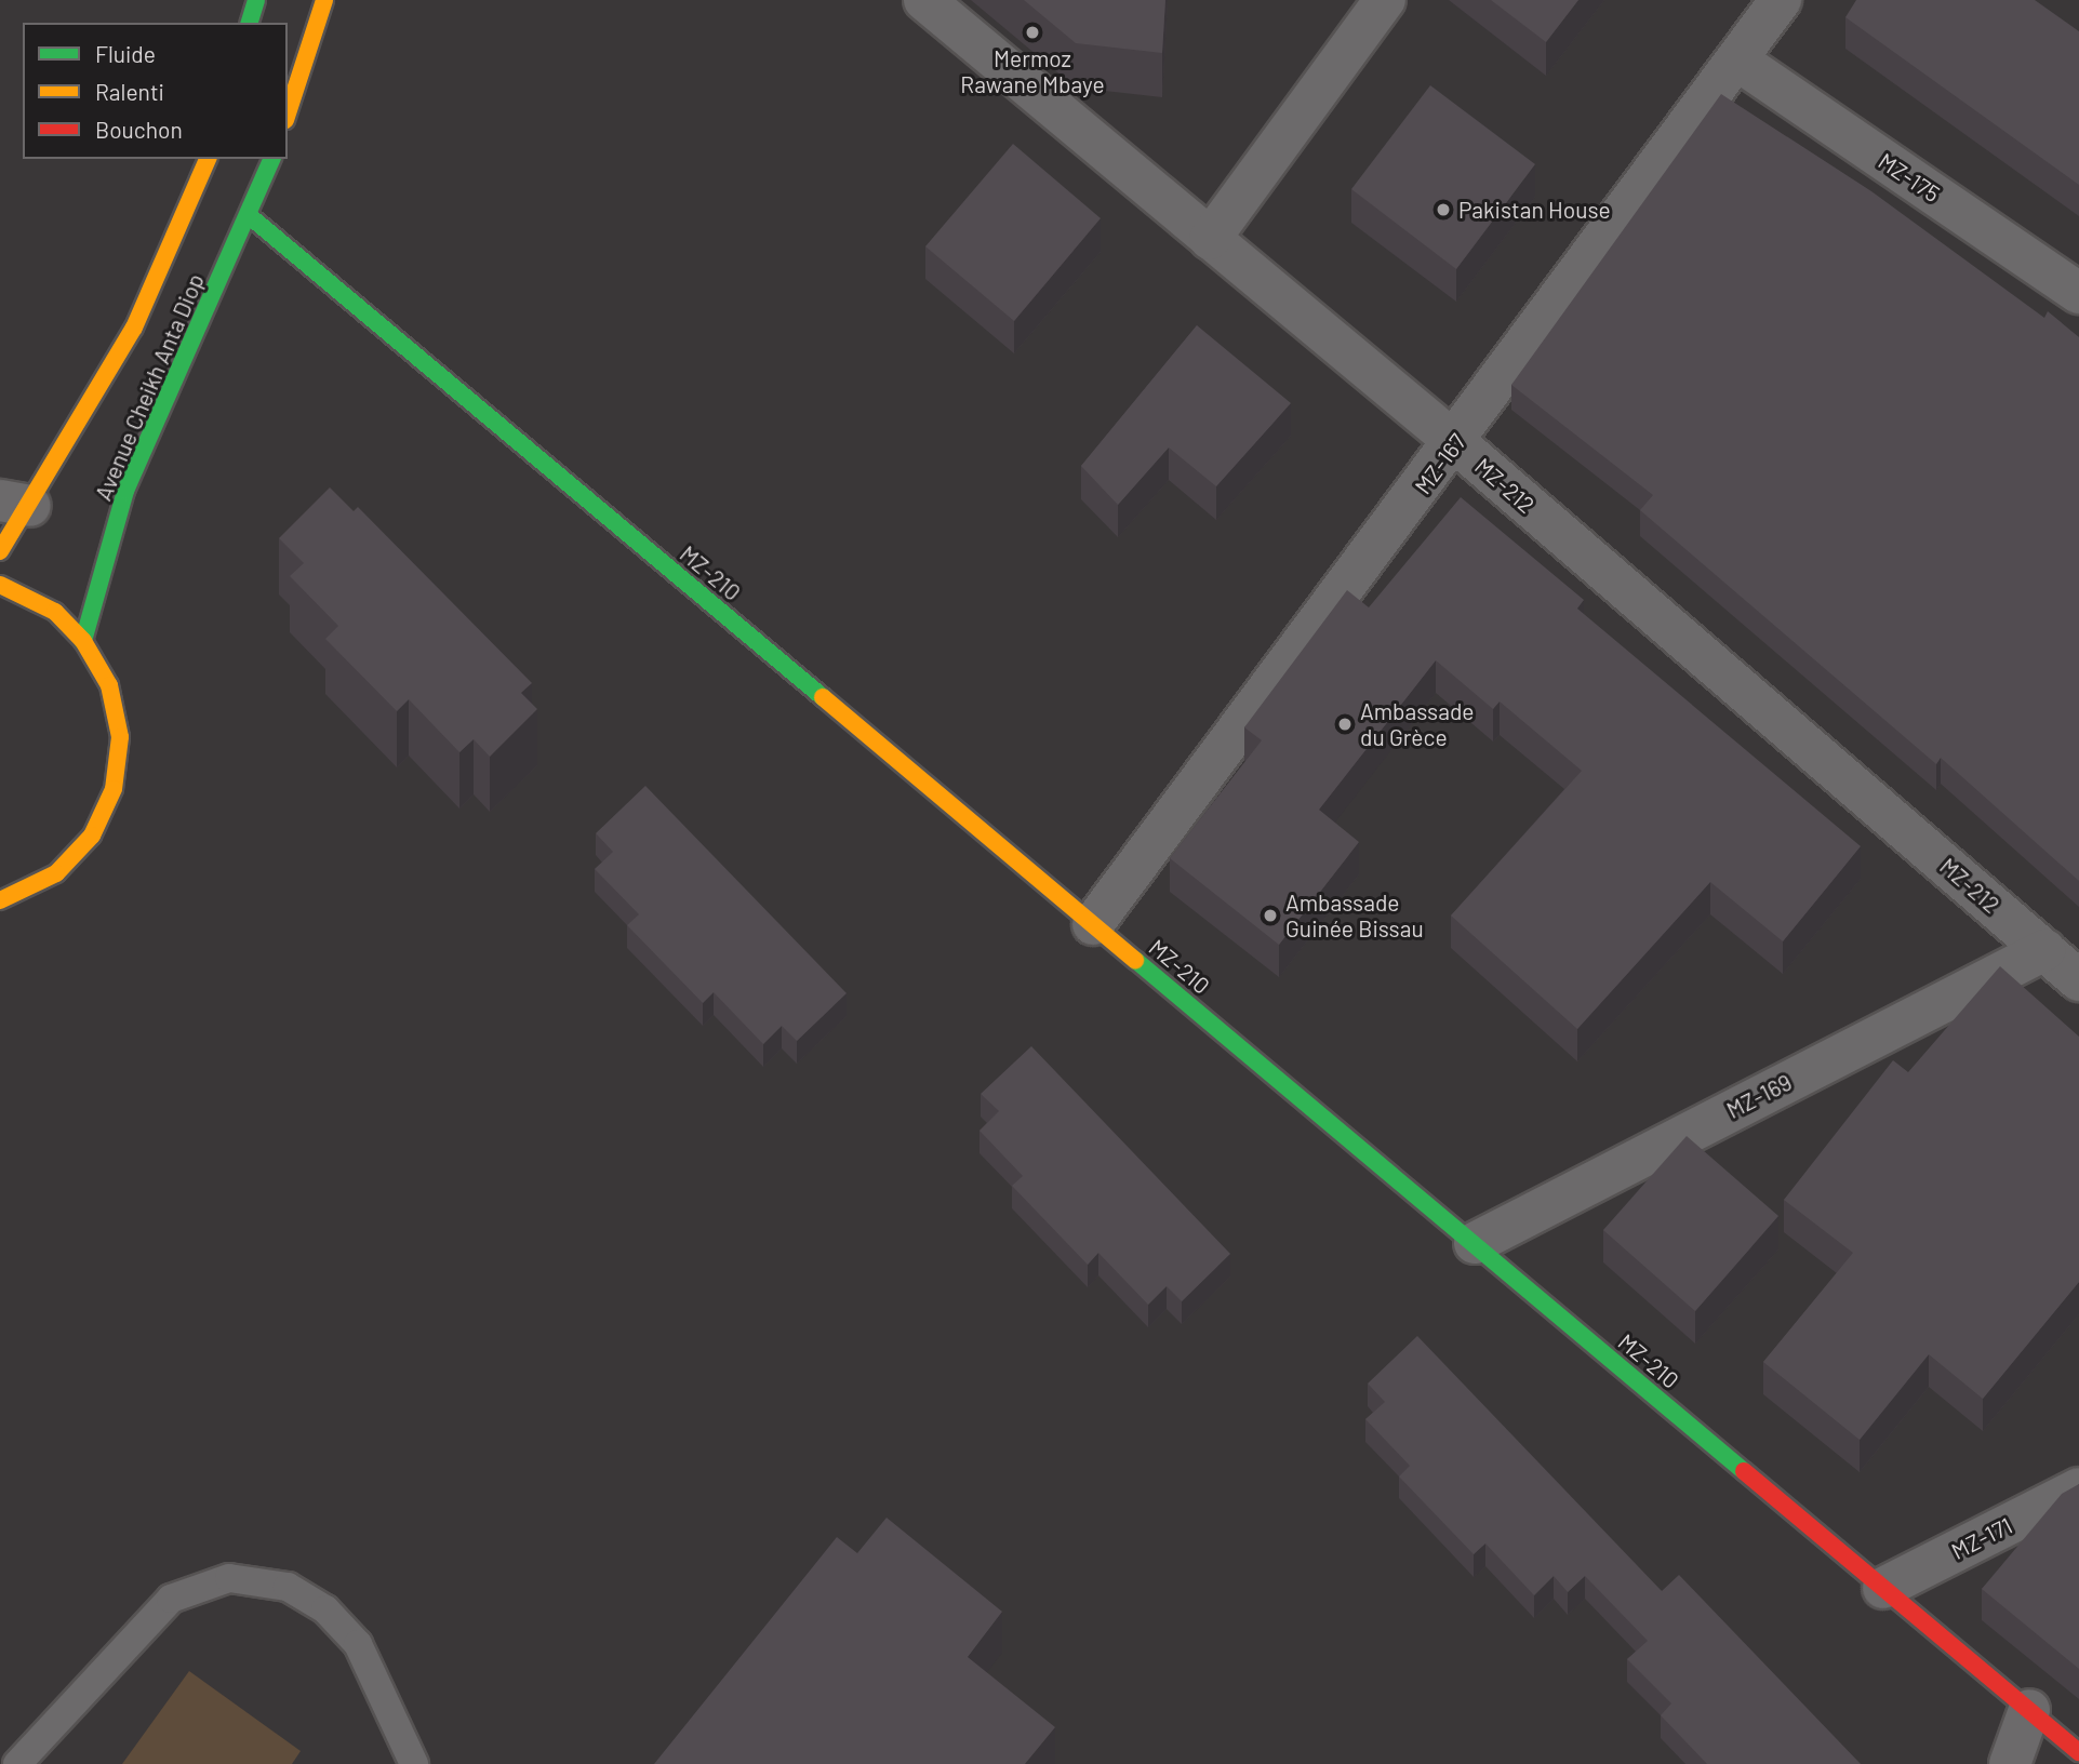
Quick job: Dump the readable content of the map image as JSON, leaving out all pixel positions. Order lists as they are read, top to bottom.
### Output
{
  "streets": {
    "street": [
      "MZ-175",
      "Avenue Cheikh Anta Diop",
      "MZ-167",
      "MZ-212",
      "MZ-210",
      "MZ-169",
      "MZ-171"
    ]
  },
  "crossings": [
    ["MZ-175", "MZ-167"],
    ["Avenue Cheikh Anta Diop", "MZ-210"],
    ["MZ-167", "MZ-212"],
    ["MZ-167", "MZ-210"],
    ["MZ-212", "MZ-169"],
    ["MZ-210", "MZ-169"],
    ["MZ-210", "MZ-171"]
  ],
  "places": [
    "Mermoz Rawane Mbaye",
    "Pakistan House",
    "Ambassade du Grèce",
    "Ambassade Guinée Bissau"
  ],
  "legend": ["Fluide", "Ralenti", "Bouchon"]
}
